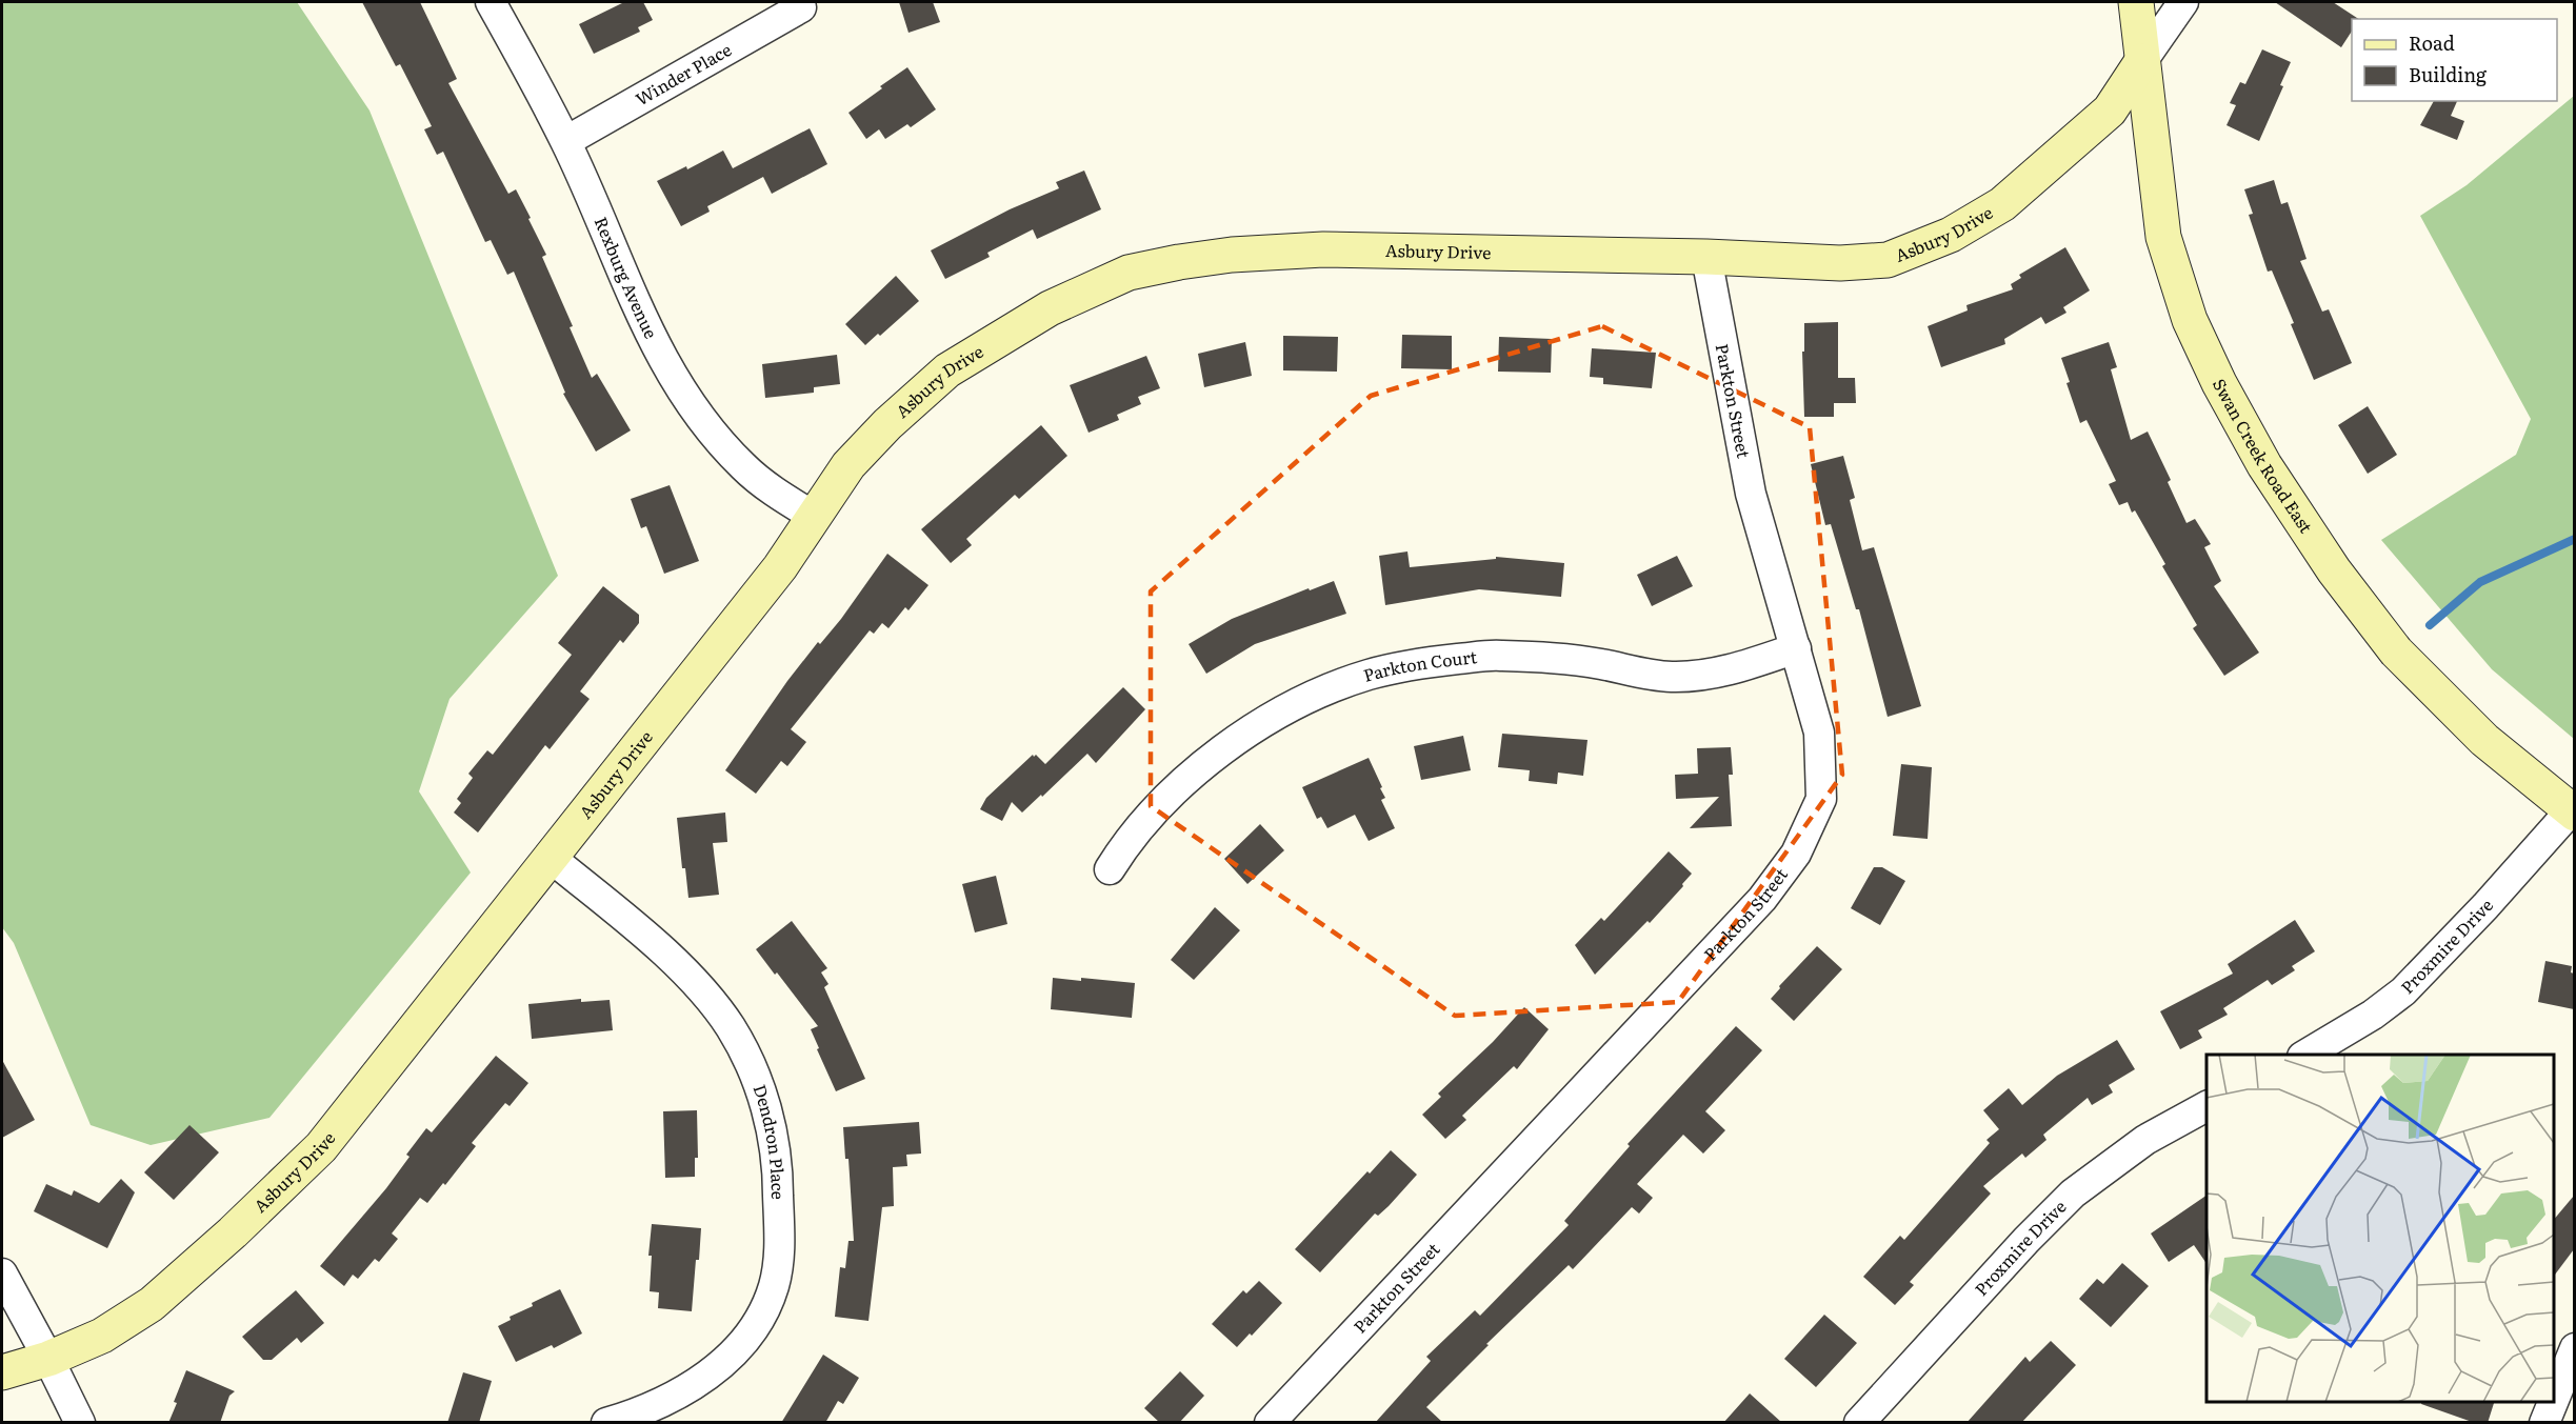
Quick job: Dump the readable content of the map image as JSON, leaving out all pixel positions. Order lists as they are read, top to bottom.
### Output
{
  "streets": {
    "street": [
      "Winder Place",
      "Asbury Drive",
      "Rexburg Avenue",
      "Parkton Street",
      "Swan Creek Road East",
      "Parkton Court",
      "Proxmire Drive",
      "Dendron Place"
    ]
  },
  "crossings": [
    ["Winder Place", "Rexburg Avenue"],
    ["Asbury Drive", "Rexburg Avenue"],
    ["Asbury Drive", "Parkton Street"],
    ["Asbury Drive", "Swan Creek Road East"],
    ["Asbury Drive", "Dendron Place"],
    ["Parkton Street", "Parkton Court"],
    ["Swan Creek Road East", "Proxmire Drive"]
  ],
  "legend": ["Road", "Building"]
}
